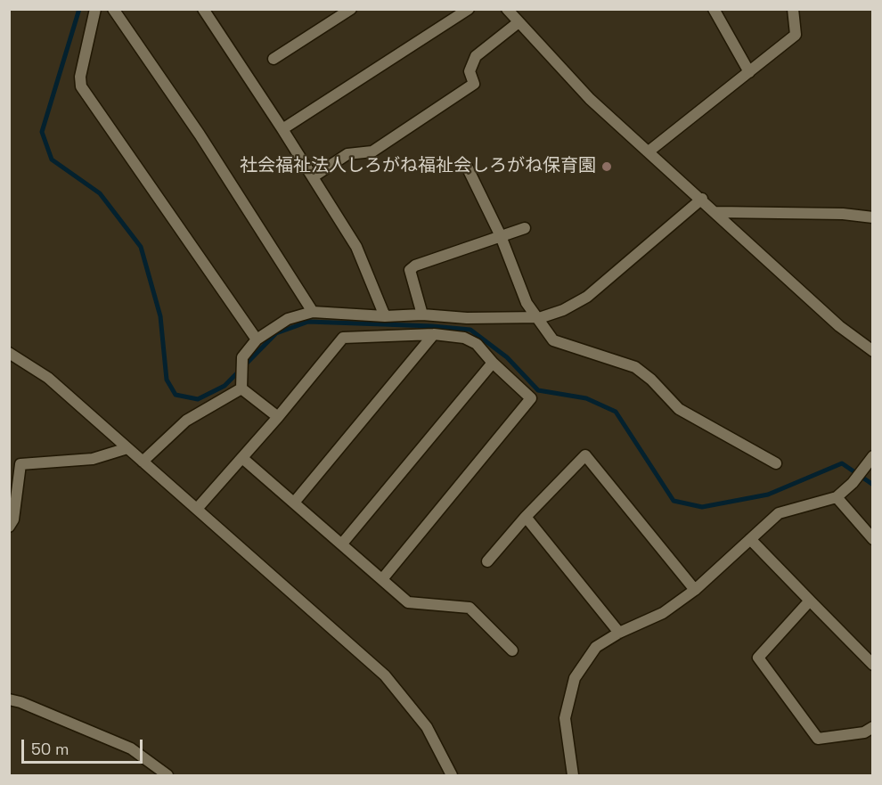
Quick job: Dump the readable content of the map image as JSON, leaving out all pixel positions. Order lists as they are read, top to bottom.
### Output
{
  "places": ["社会福祉法人しろがね福祉会しろがね保育園"],
  "scale_bar": "50 m"
}
